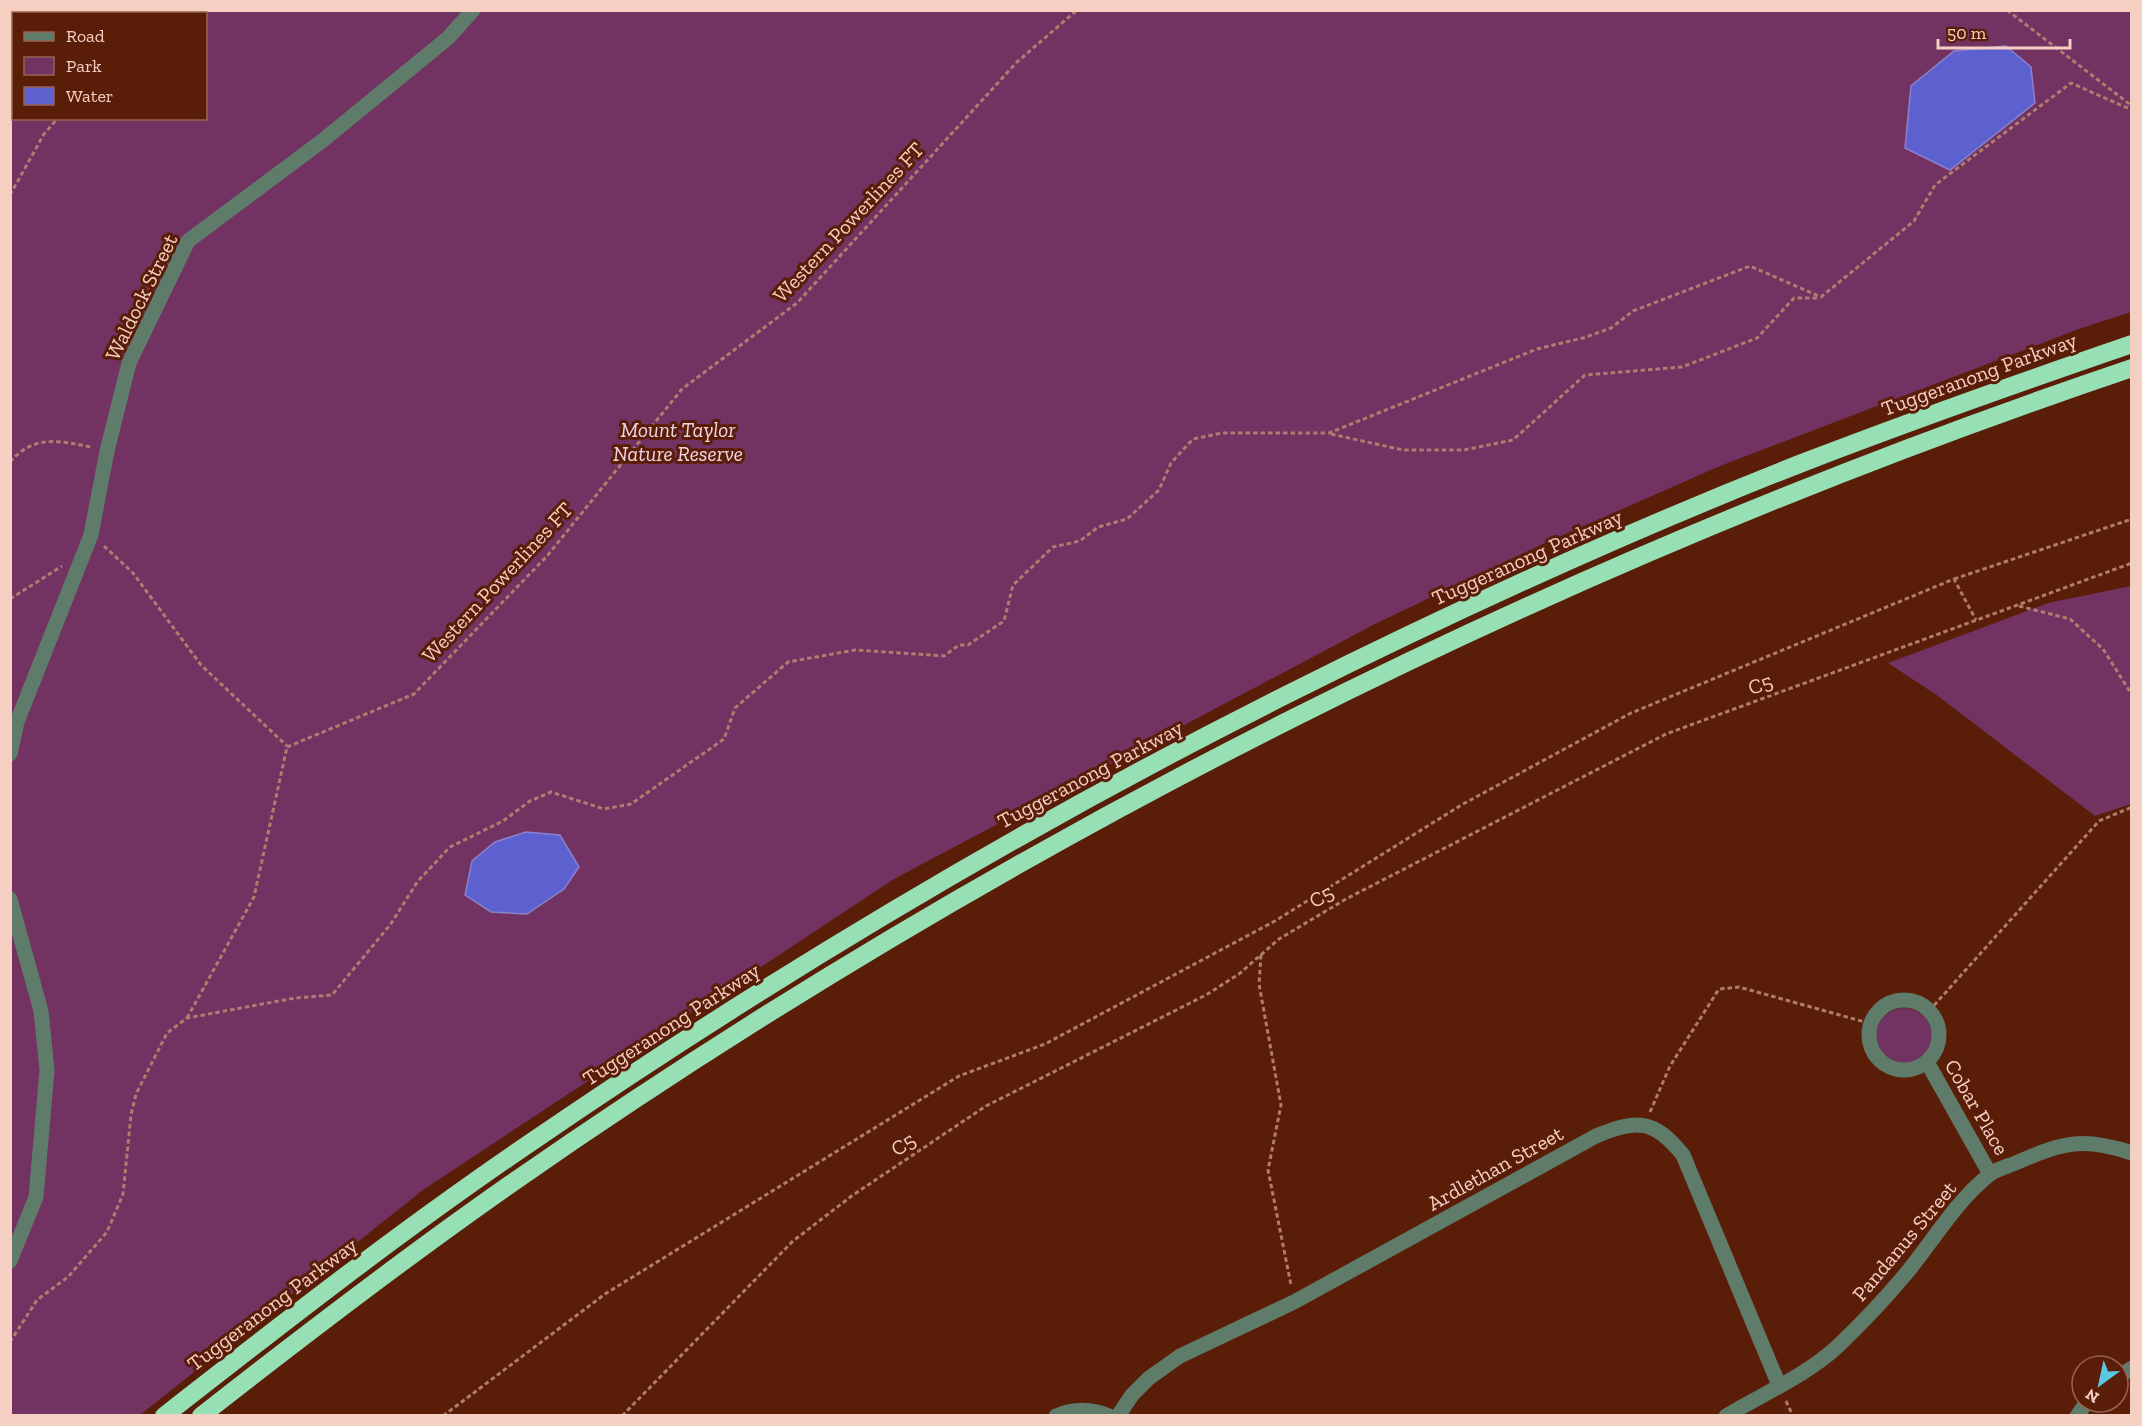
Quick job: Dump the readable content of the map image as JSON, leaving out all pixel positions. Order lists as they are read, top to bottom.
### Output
{
  "streets": {
    "highway": ["Tuggeranong Parkway"],
    "street": [
      "Waldock Street",
      "Cobar Place",
      "Ardlethan Street",
      "Pandanus Street"
    ],
    "path": ["Western Powerlines FT", "C5"]
  },
  "crossings": [
    ["Cobar Place", "Pandanus Street"]
  ],
  "parks": ["Mount Taylor Nature Reserve"],
  "legend": ["Road", "Park", "Water"],
  "scale_bar": "50 m",
  "north": "bottom left"
}
